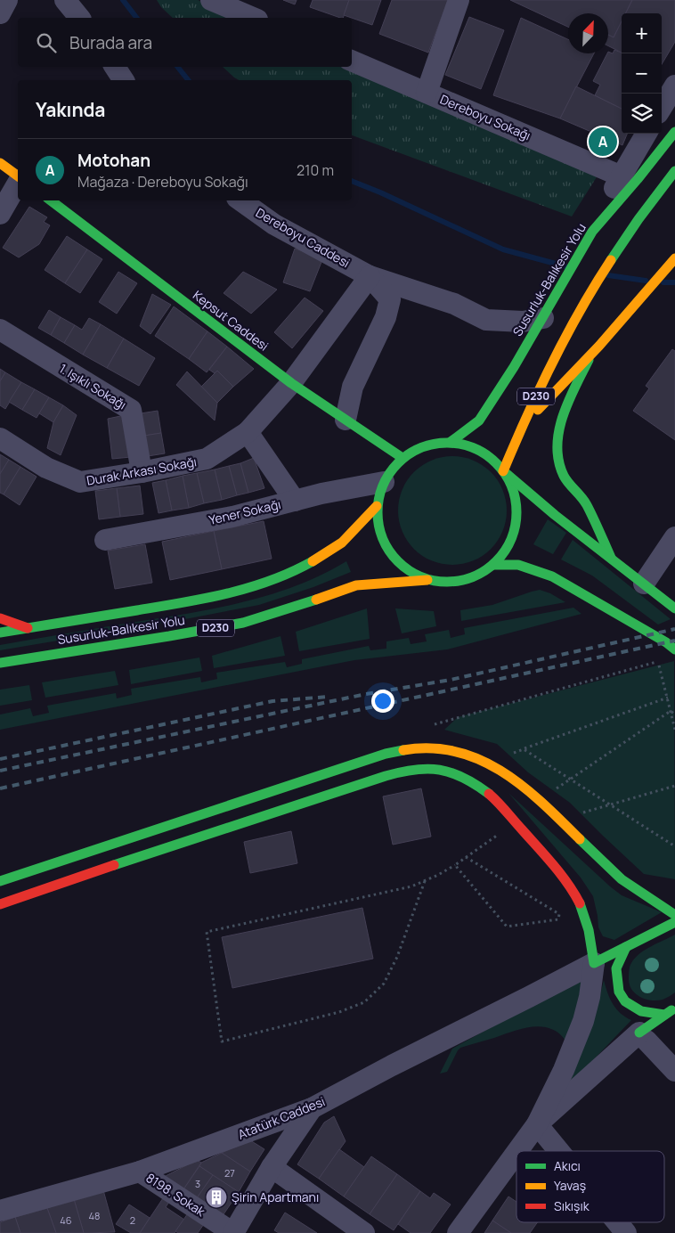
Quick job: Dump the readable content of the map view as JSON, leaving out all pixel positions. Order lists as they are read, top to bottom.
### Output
{
  "streets": {
    "main road": ["Susurluk-Balıkesir Yolu", "Kepsut Caddesi", "D230"],
    "street": [
      "Dereboyu Sokağı",
      "Dereboyu Caddesi",
      "1. Işıklı Sokağı",
      "Durak Arkası Sokağı",
      "Yener Sokağı",
      "Atatürk Caddesi",
      "8198. Sokak"
    ]
  },
  "crossings": [
    ["Dereboyu Caddesi", "Durak Arkası Sokağı"],
    ["Susurluk-Balıkesir Yolu", "Kepsut Caddesi"],
    ["Susurluk-Balıkesir Yolu", "D230"],
    ["Susurluk-Balıkesir Yolu", "Yener Sokağı"],
    ["Kepsut Caddesi", "D230"],
    ["Kepsut Caddesi", "Durak Arkası Sokağı"],
    ["Kepsut Caddesi", "Yener Sokağı"],
    ["1. Işıklı Sokağı", "Durak Arkası Sokağı"],
    ["D230", "Yener Sokağı"],
    ["Atatürk Caddesi", "8198. Sokak"]
  ],
  "places": {
    "building": ["Şirin Apartmanı"]
  },
  "house_numbers": [
    "27",
    "3",
    "48",
    "46",
    "2"
  ],
  "legend": ["Akıcı", "Yavaş", "Sıkışık"],
  "north": "top right",
  "page": {
    "map_buttons": ["+", "−"],
    "search": "Burada ara",
    "heading": "Yakında",
    "pins": "A",
    "list": [
      {
        "mark": "A",
        "name": "Motohan",
        "note": "Mağaza · Dereboyu Sokağı",
        "value": "210 m"
      }
    ]
  }
}
